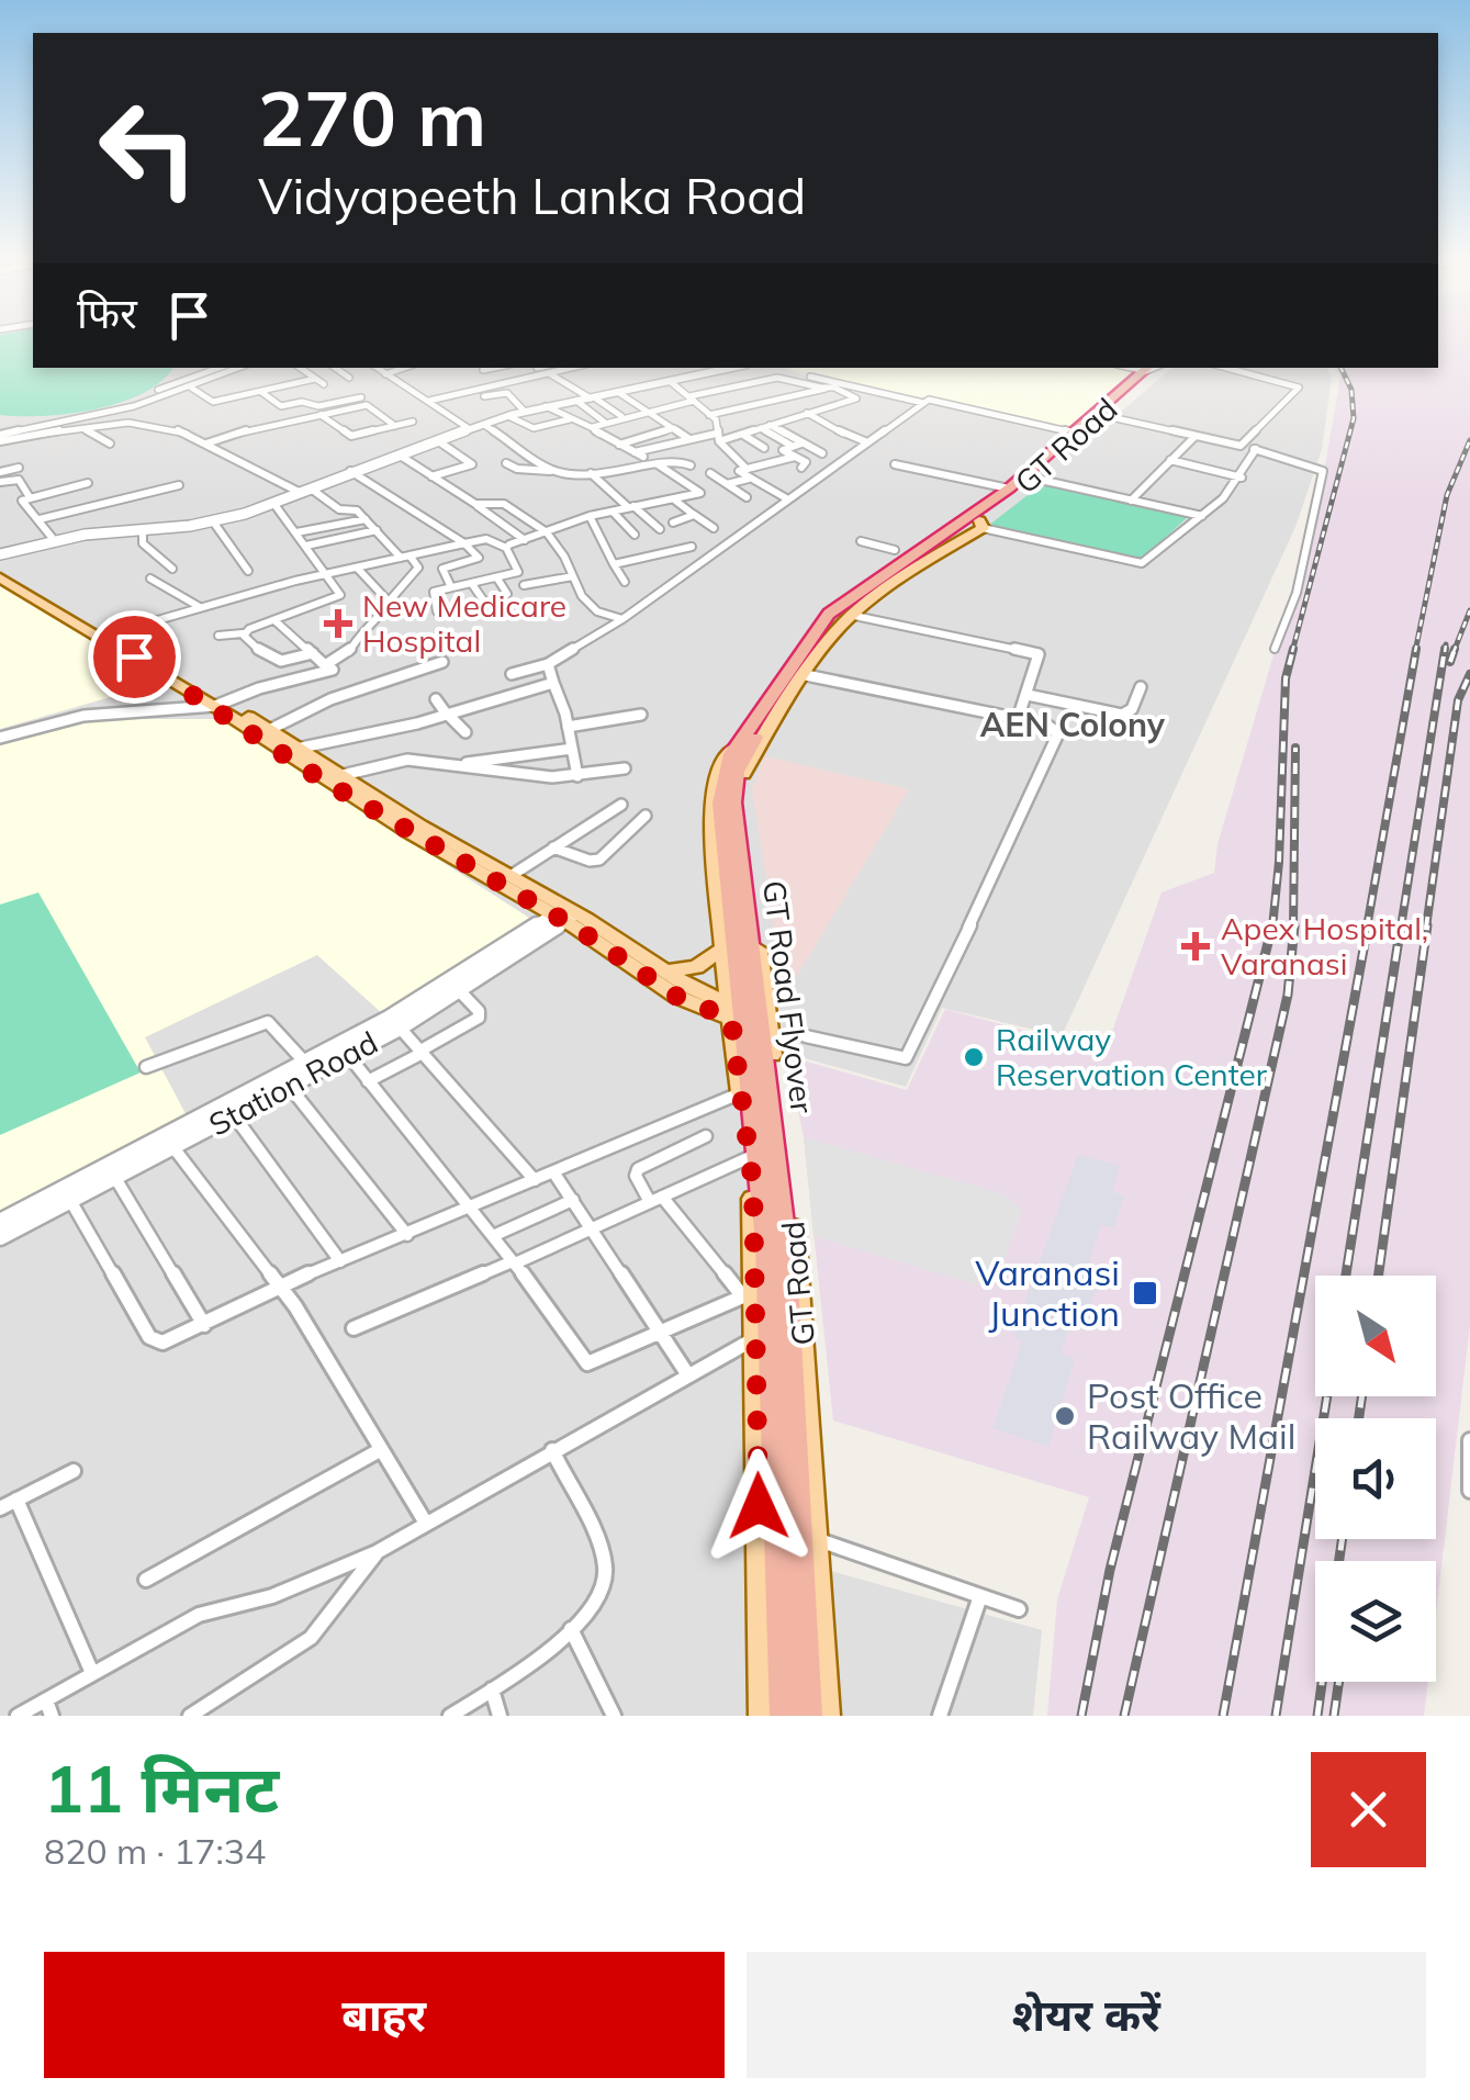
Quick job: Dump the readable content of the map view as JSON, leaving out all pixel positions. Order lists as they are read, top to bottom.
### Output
{
  "streets": {
    "highway": ["GT Road", "GT Road Flyover"],
    "street": ["Station Road"]
  },
  "crossings": [
    ["GT Road", "GT Road Flyover"]
  ],
  "districts": ["AEN Colony"],
  "places": {
    "health": ["New Medicare Hospital", "Apex Hospital, Varanasi"],
    "other": ["Railway Reservation Center", "Post Office Railway Mail"],
    "transit": ["Varanasi Junction"]
  },
  "north": "bottom right",
  "page": {
    "turn": ["270 m", "Vidyapeeth Lanka Road"],
    "then": "फिर",
    "heading": ["11 मिनट", "820 m · 17:34"],
    "buttons": ["बाहर", "शेयर करें"]
  }
}
